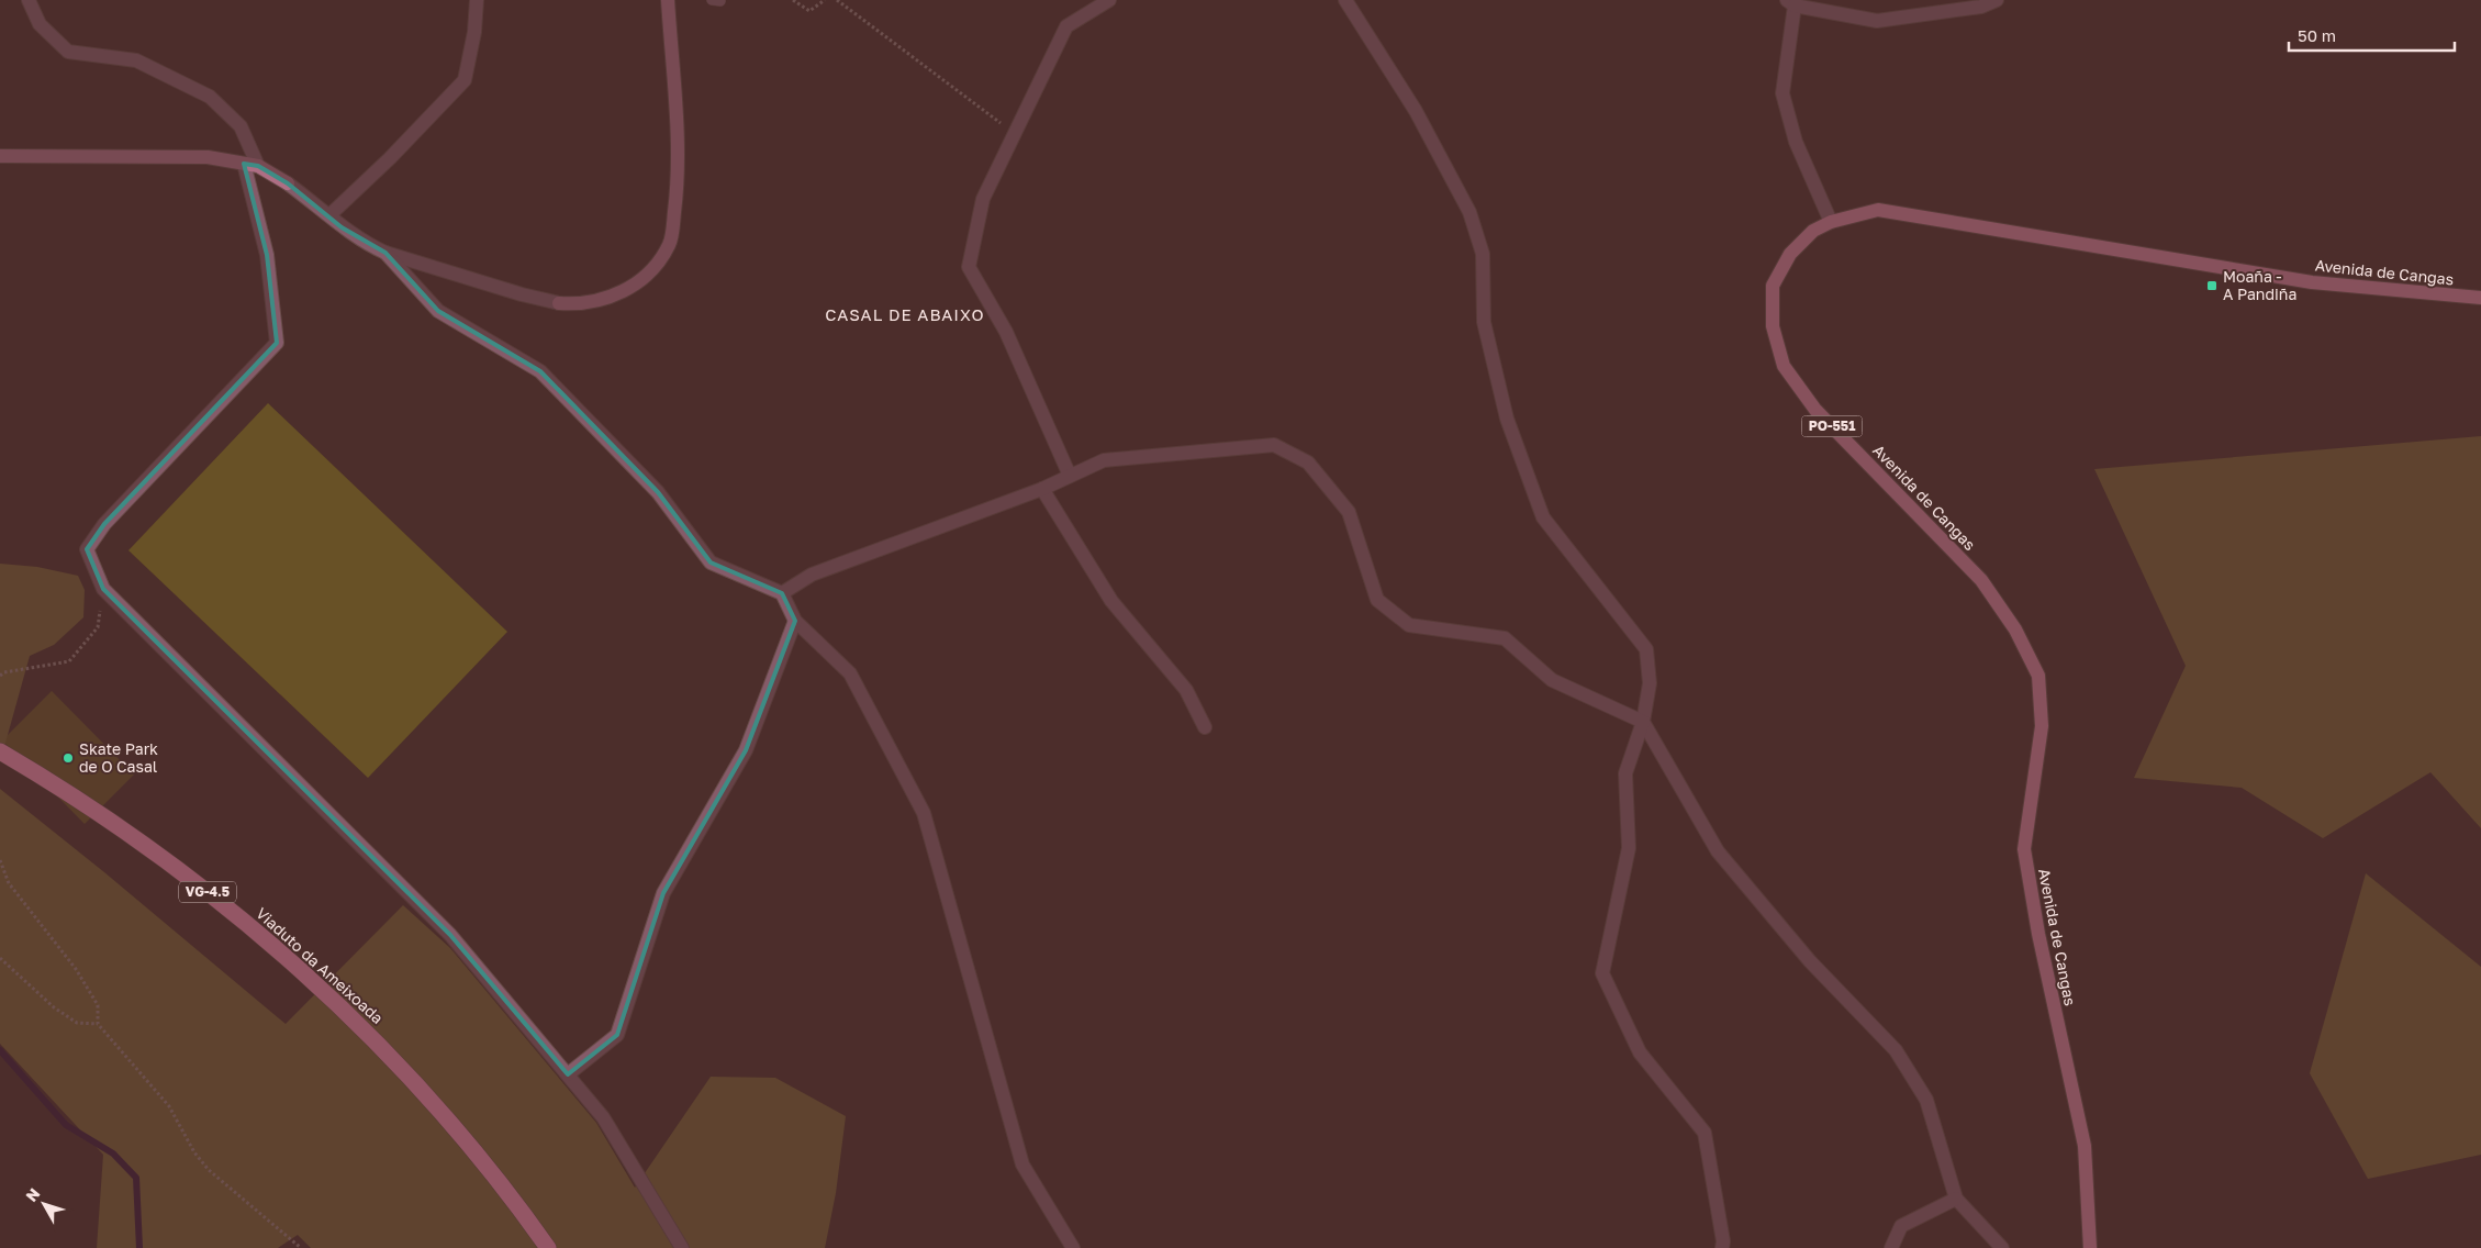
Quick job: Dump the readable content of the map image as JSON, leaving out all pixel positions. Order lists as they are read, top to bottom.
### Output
{
  "streets": {
    "highway": ["VG-4.5", "Viaduto da Ameixoada"],
    "main road": ["Avenida de Cangas", "PO-551"]
  },
  "districts": ["CASAL DE ABAIXO"],
  "places": {
    "transit": ["Moaña - A Pandiña"],
    "other": ["Skate Park de O Casal"]
  },
  "scale_bar": "50 m",
  "north": "top left"
}
